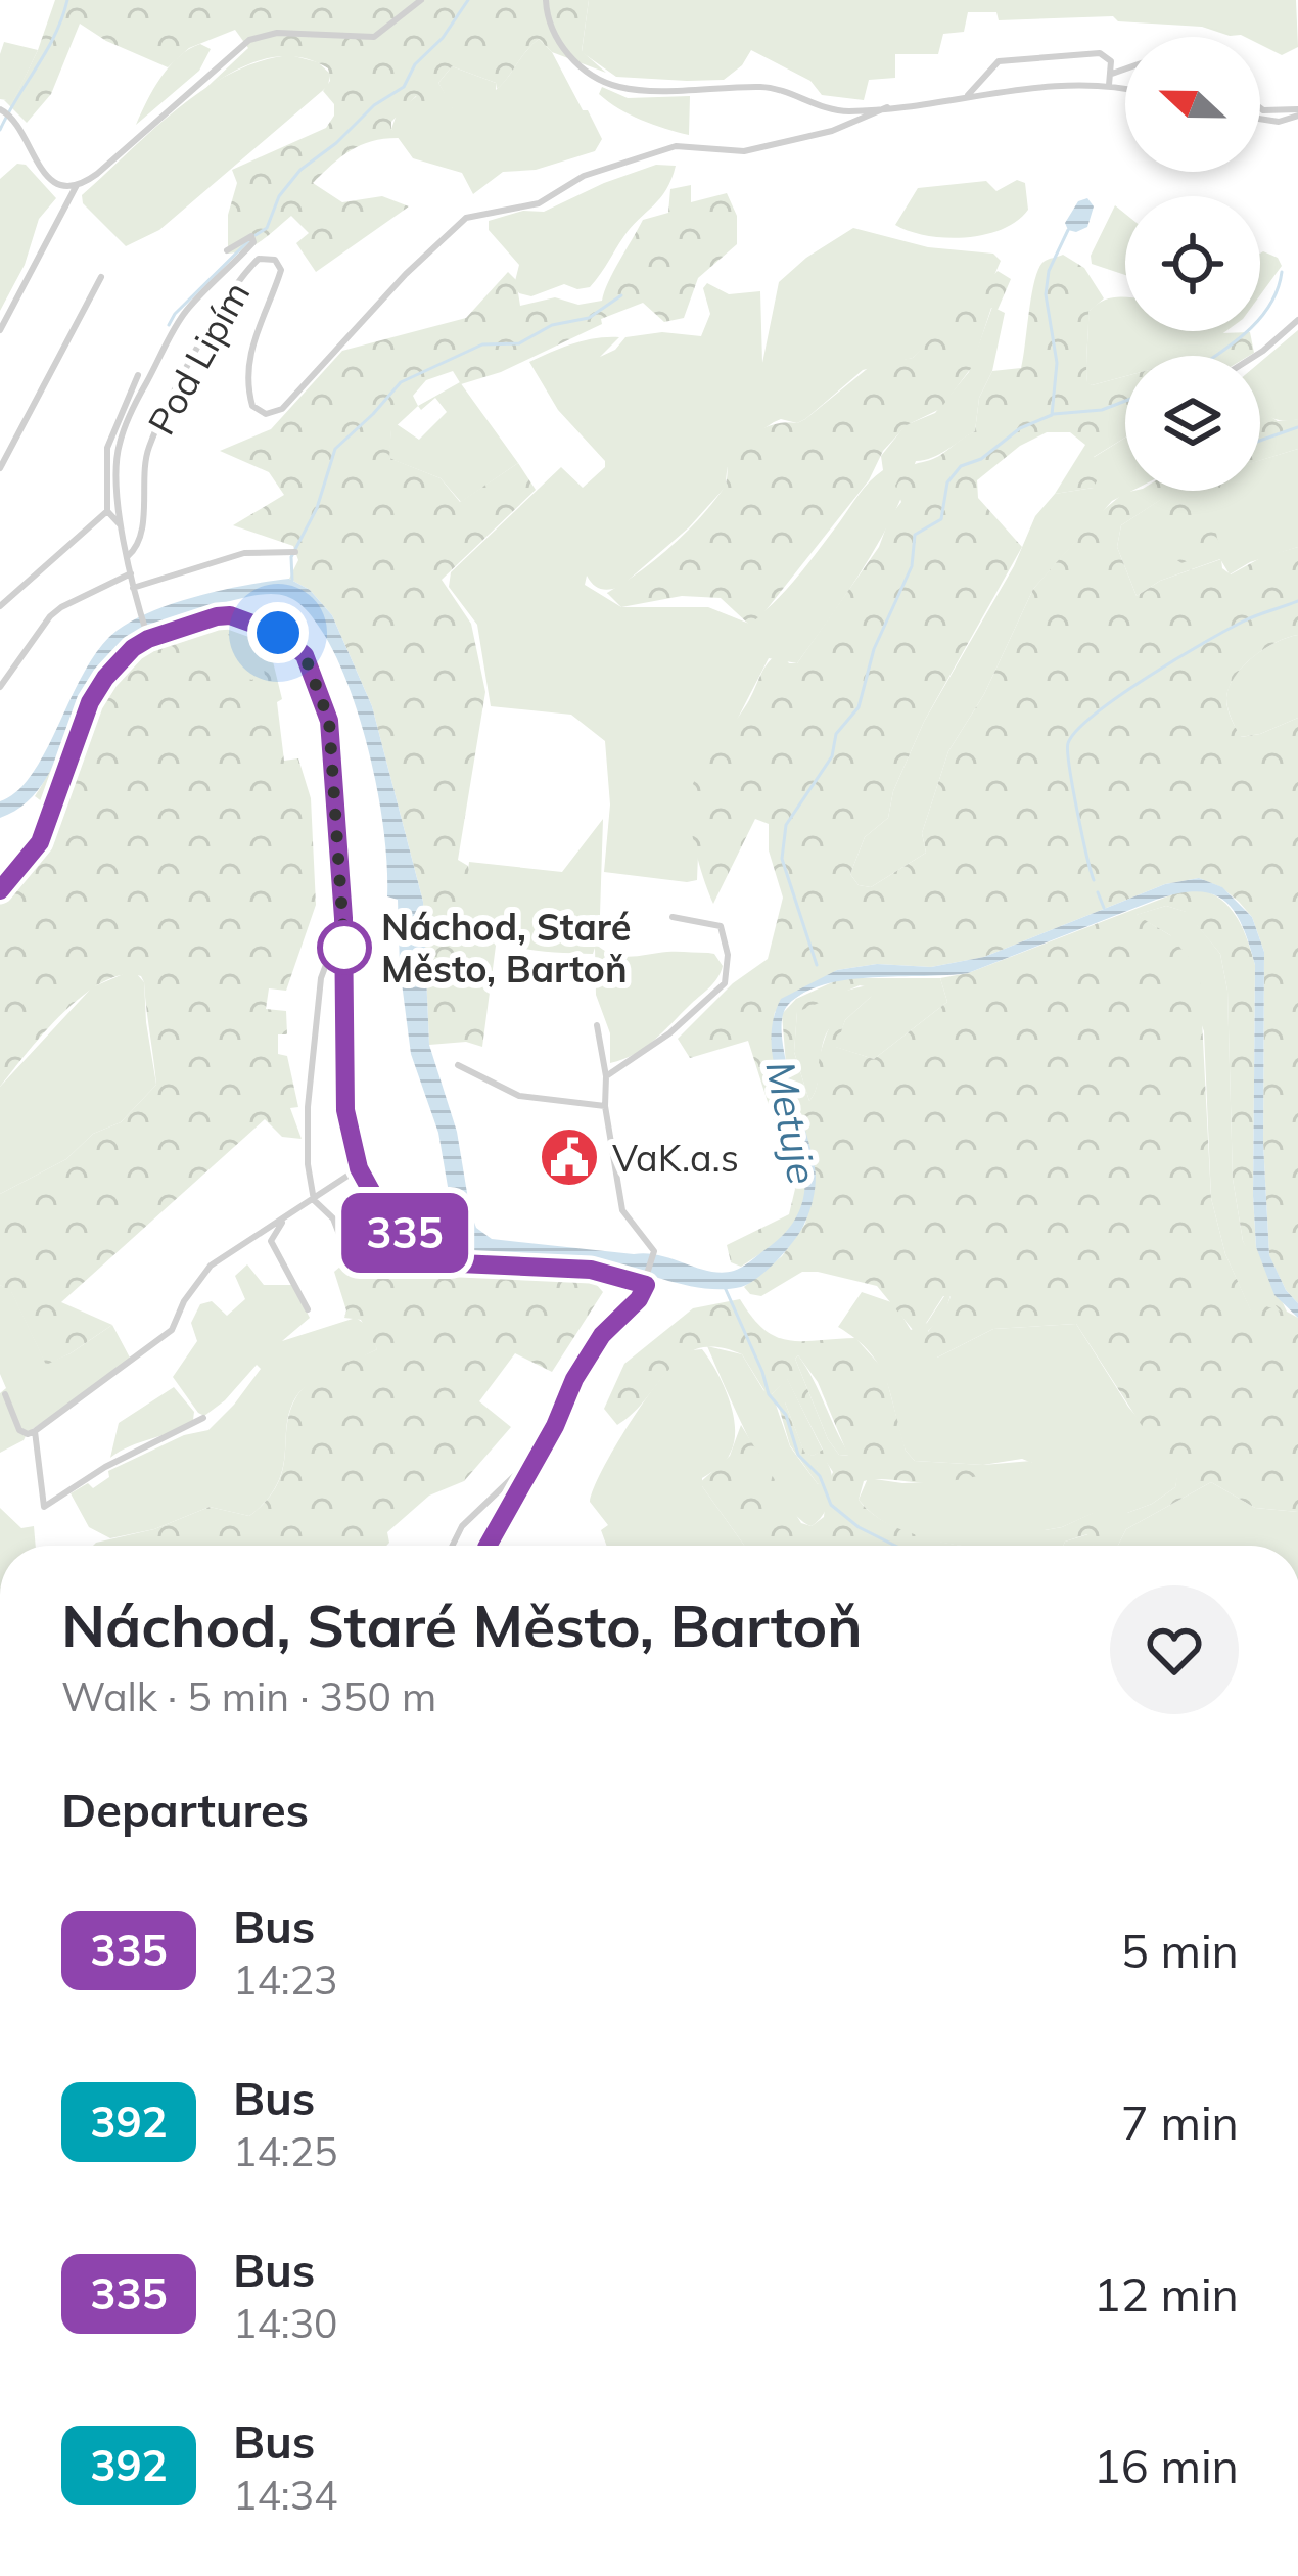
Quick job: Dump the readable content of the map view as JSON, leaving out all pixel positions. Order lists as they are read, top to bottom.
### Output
{
  "streets": {
    "street": ["Pod Lipím"]
  },
  "water": ["Metuje"],
  "places": {
    "other": ["Náchod, Staré Město, Bartoň"],
    "public building": ["VaK.a.s"]
  },
  "lines": ["bus line 335"],
  "north": "left",
  "page": {
    "on_map": "335",
    "heading": [
      ["Náchod, Staré Město, Bartoň", "Walk · 5 min · 350 m"],
      "Departures"
    ],
    "list": [
      {
        "mark": "335",
        "name": "Bus",
        "note": "14:23",
        "value": "5 min"
      },
      {
        "mark": "392",
        "name": "Bus",
        "note": "14:25",
        "value": "7 min"
      },
      {
        "mark": "335",
        "name": "Bus",
        "note": "14:30",
        "value": "12 min"
      },
      {
        "mark": "392",
        "name": "Bus",
        "note": "14:34",
        "value": "16 min"
      }
    ]
  }
}
